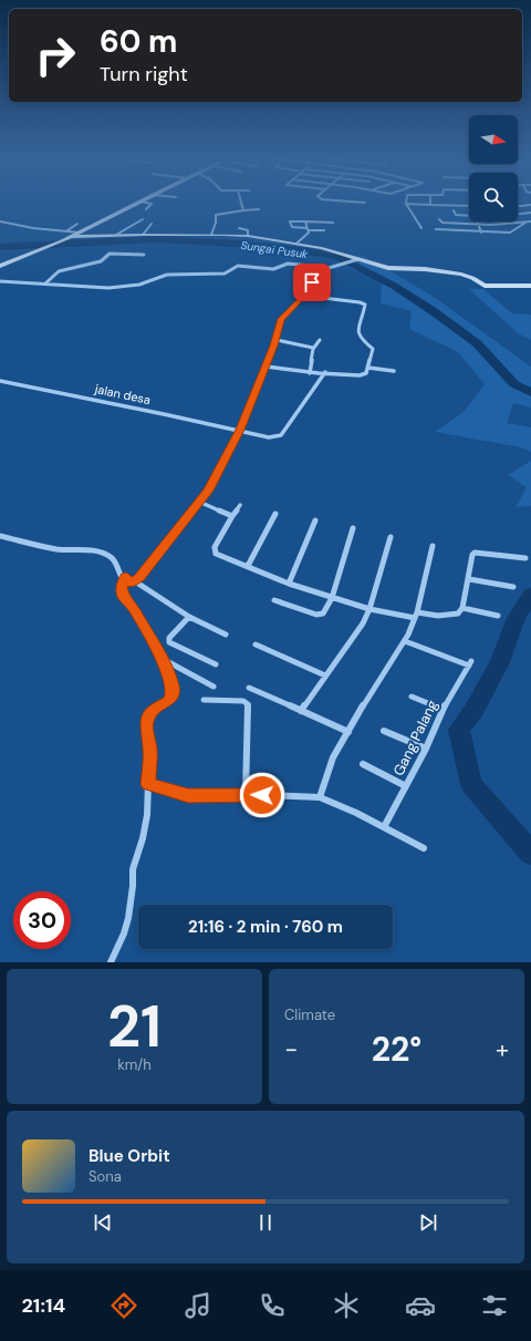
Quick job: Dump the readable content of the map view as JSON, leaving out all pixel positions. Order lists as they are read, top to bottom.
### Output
{
  "streets": {
    "street": ["jalan desa", "Gang Palang"]
  },
  "water": ["Sungai Pusuk"],
  "north": "right",
  "page": {
    "turn": ["60 m", "Turn right"],
    "limit": "30",
    "trip": "21:16 · 2 min · 760 m",
    "tile": [
      ["21", "km/h"],
      "Climate"
    ],
    "heat": ["−", "22°", "+"],
    "song": ["Blue Orbit", "Sona"],
    "tabs": "21:14"
  }
}
